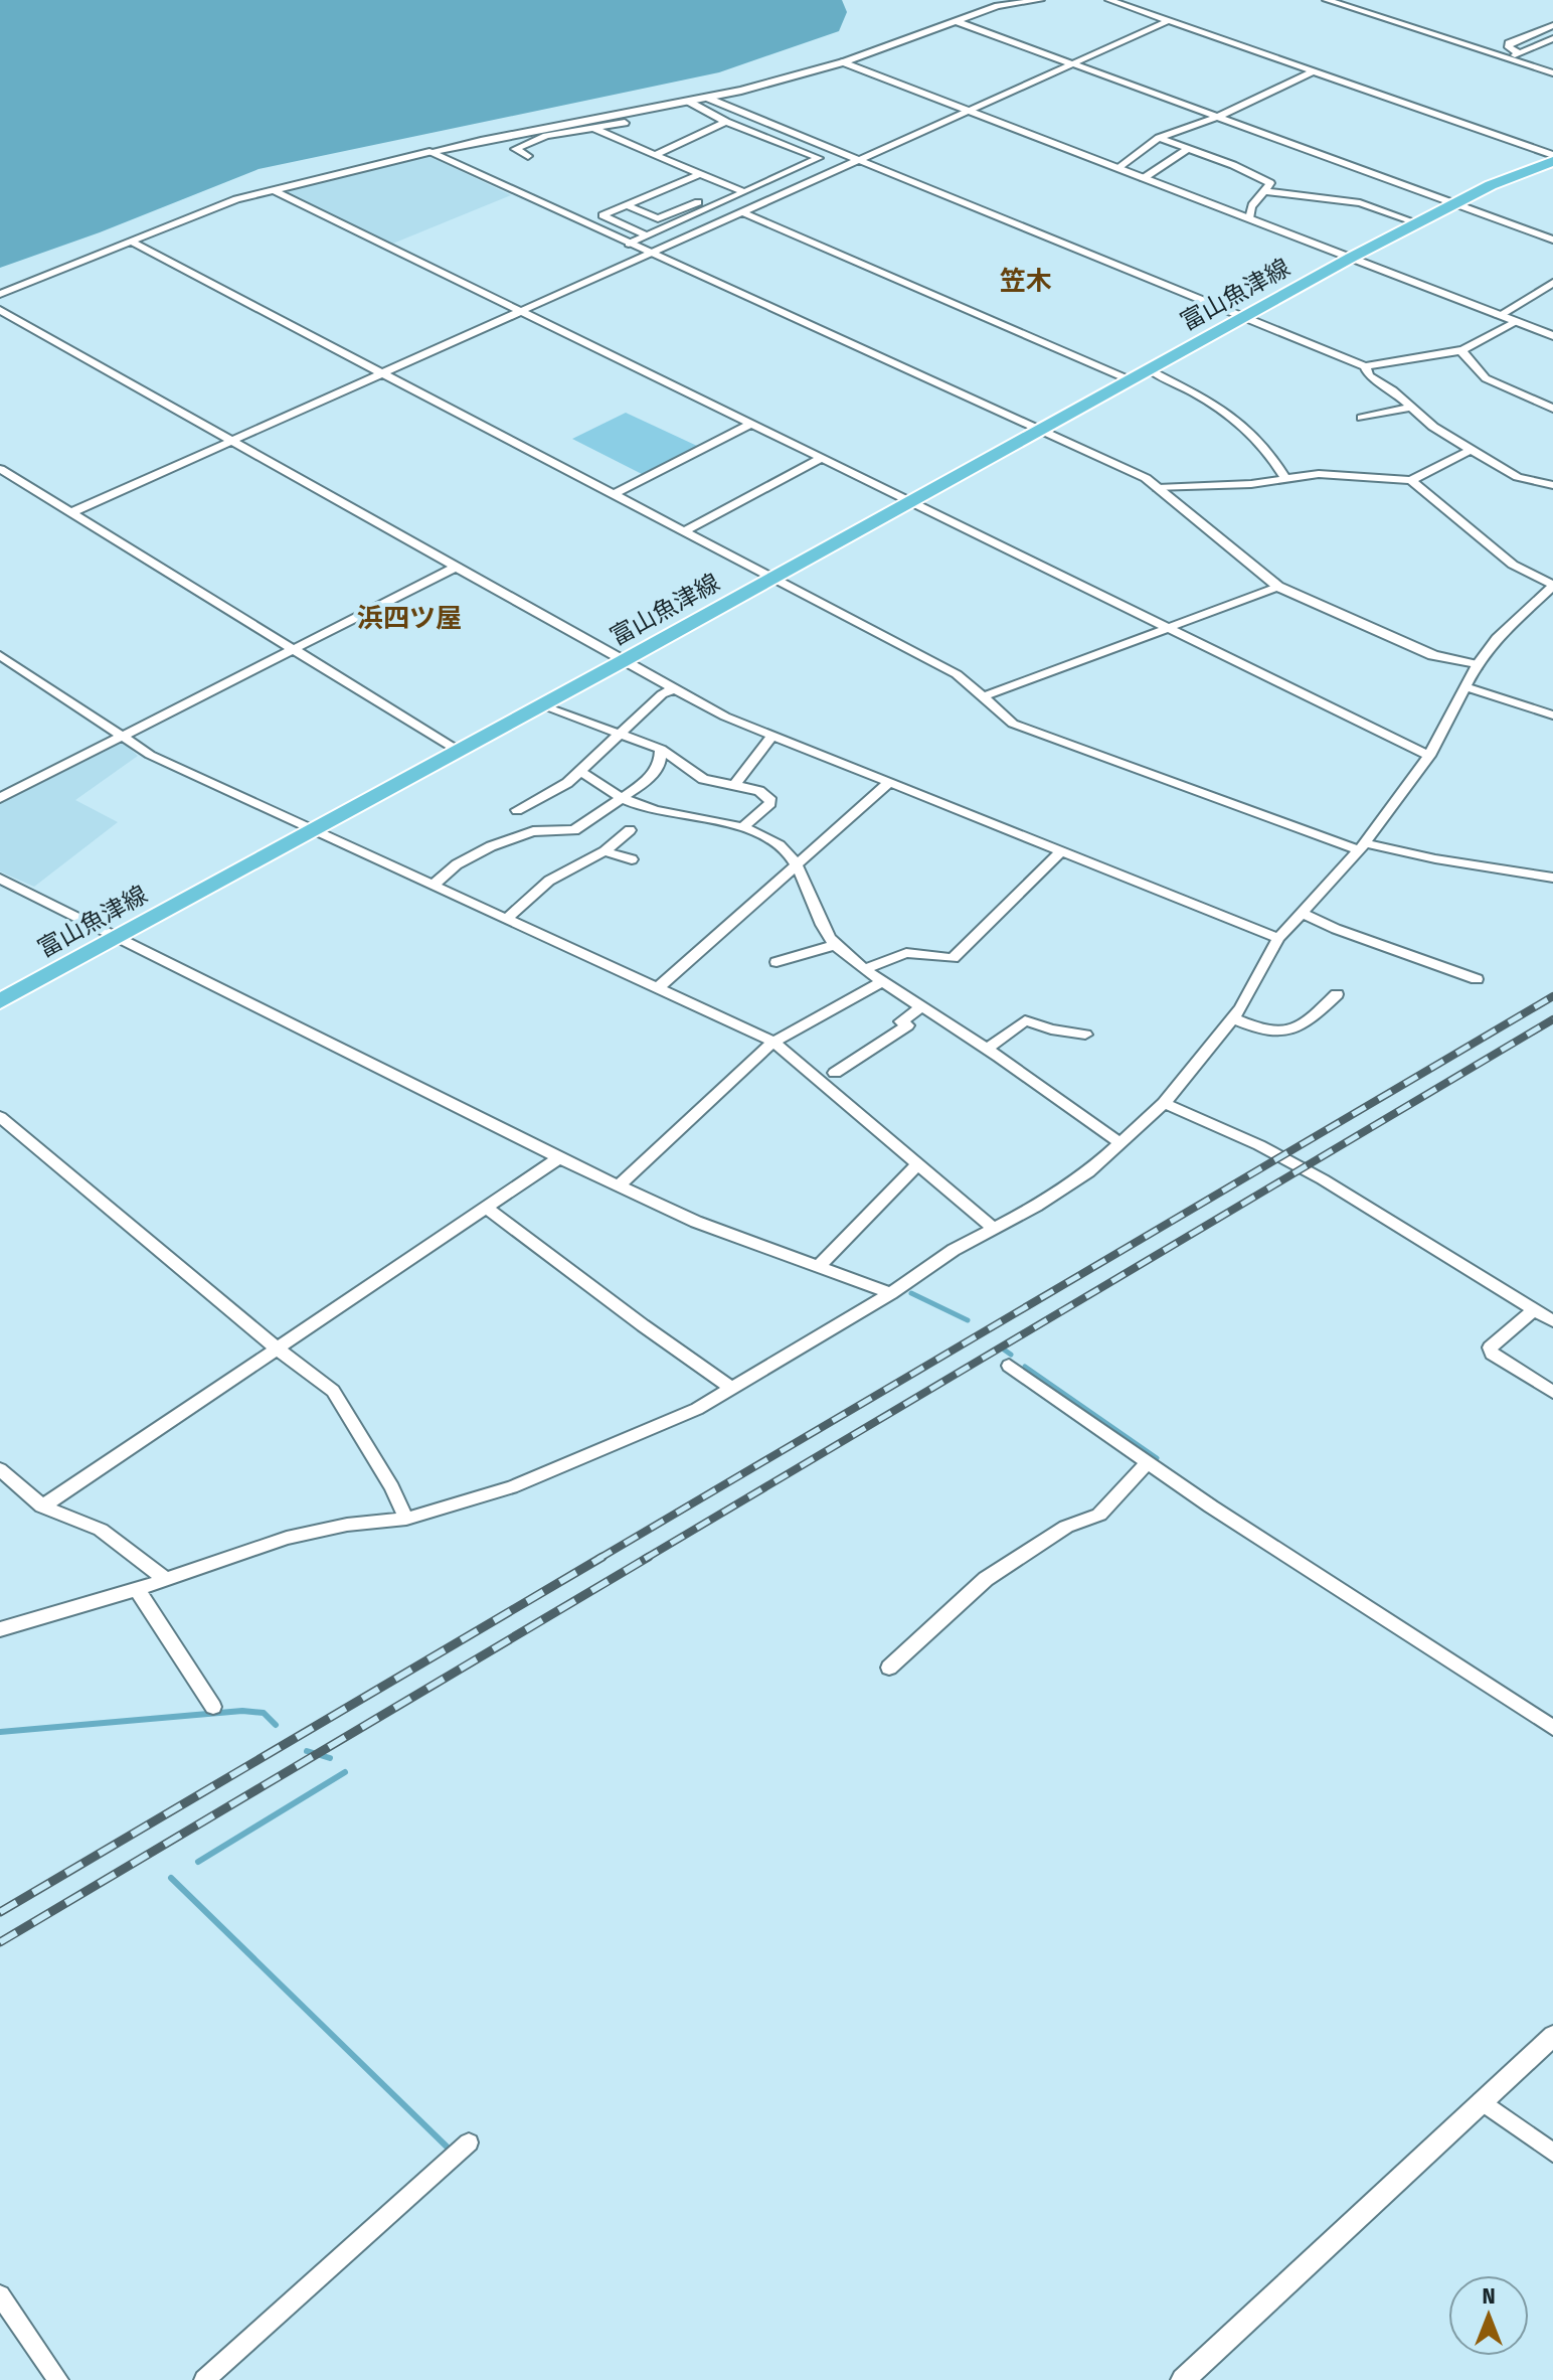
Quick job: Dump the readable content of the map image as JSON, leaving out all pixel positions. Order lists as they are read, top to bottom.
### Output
{
  "streets": {
    "main road": ["富山魚津線"]
  },
  "districts": ["笠木", "浜四ツ屋"],
  "north": "top"
}
